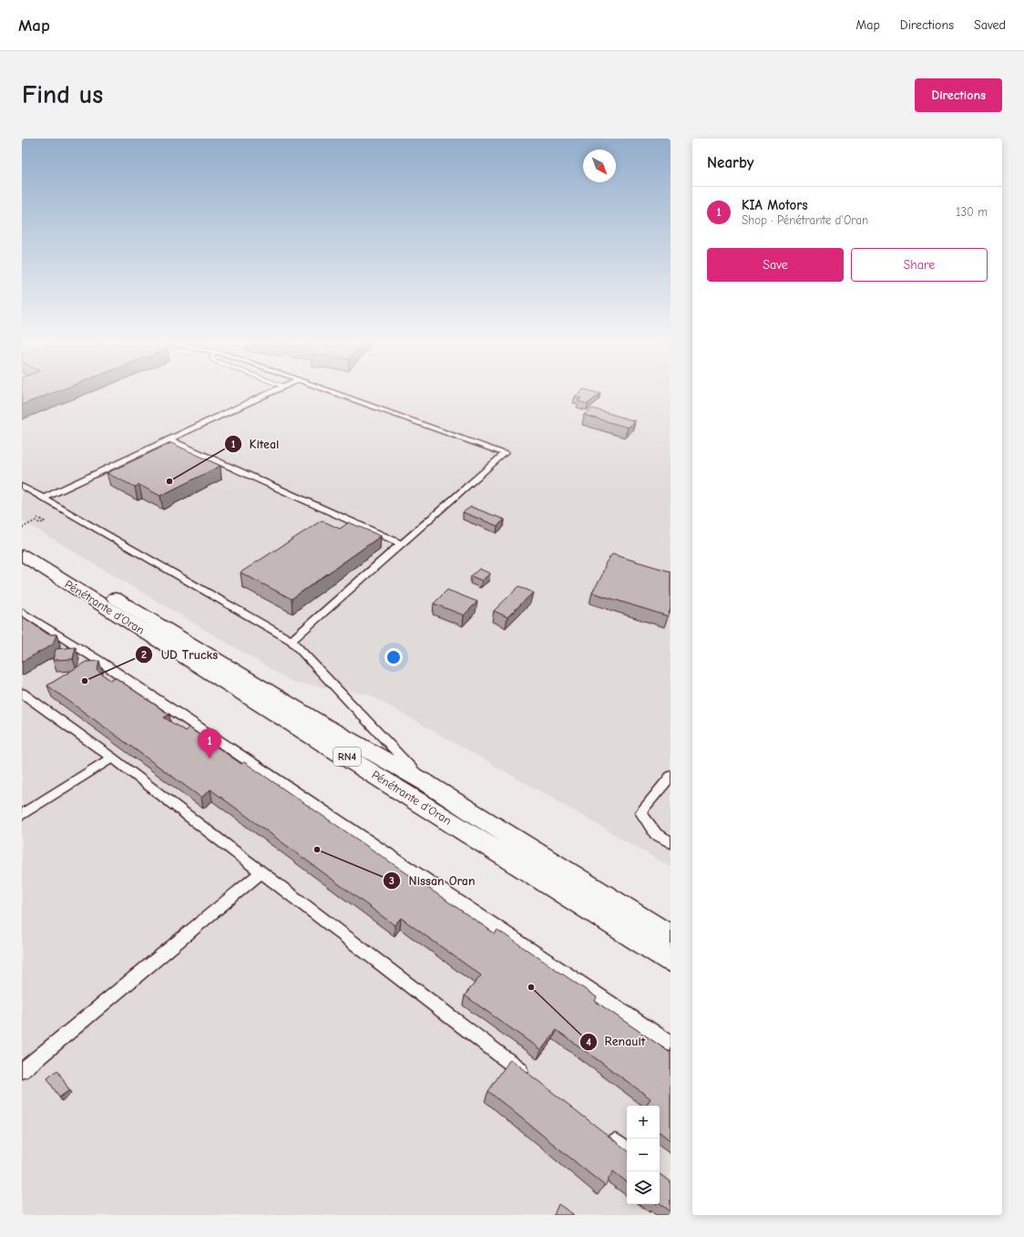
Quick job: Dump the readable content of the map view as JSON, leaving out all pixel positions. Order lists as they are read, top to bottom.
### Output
{
  "streets": {
    "highway": ["Pénétrante d'Oran", "RN4"]
  },
  "places": [
    "Kiteal",
    "UD Trucks",
    "Nissan Oran",
    "Renault"
  ],
  "north": "bottom right",
  "page": {
    "header": "Map",
    "nav": ["Map", "Directions", "Saved"],
    "buttons": [
      "Directions",
      ["Save", "Share"]
    ],
    "title": "Find us",
    "heading": "Nearby",
    "list": [
      {
        "mark": "1",
        "name": "KIA Motors",
        "note": "Shop · Pénétrante d'Oran",
        "value": "130 m"
      }
    ],
    "pins": "1",
    "map_buttons": ["+", "−"]
  }
}
